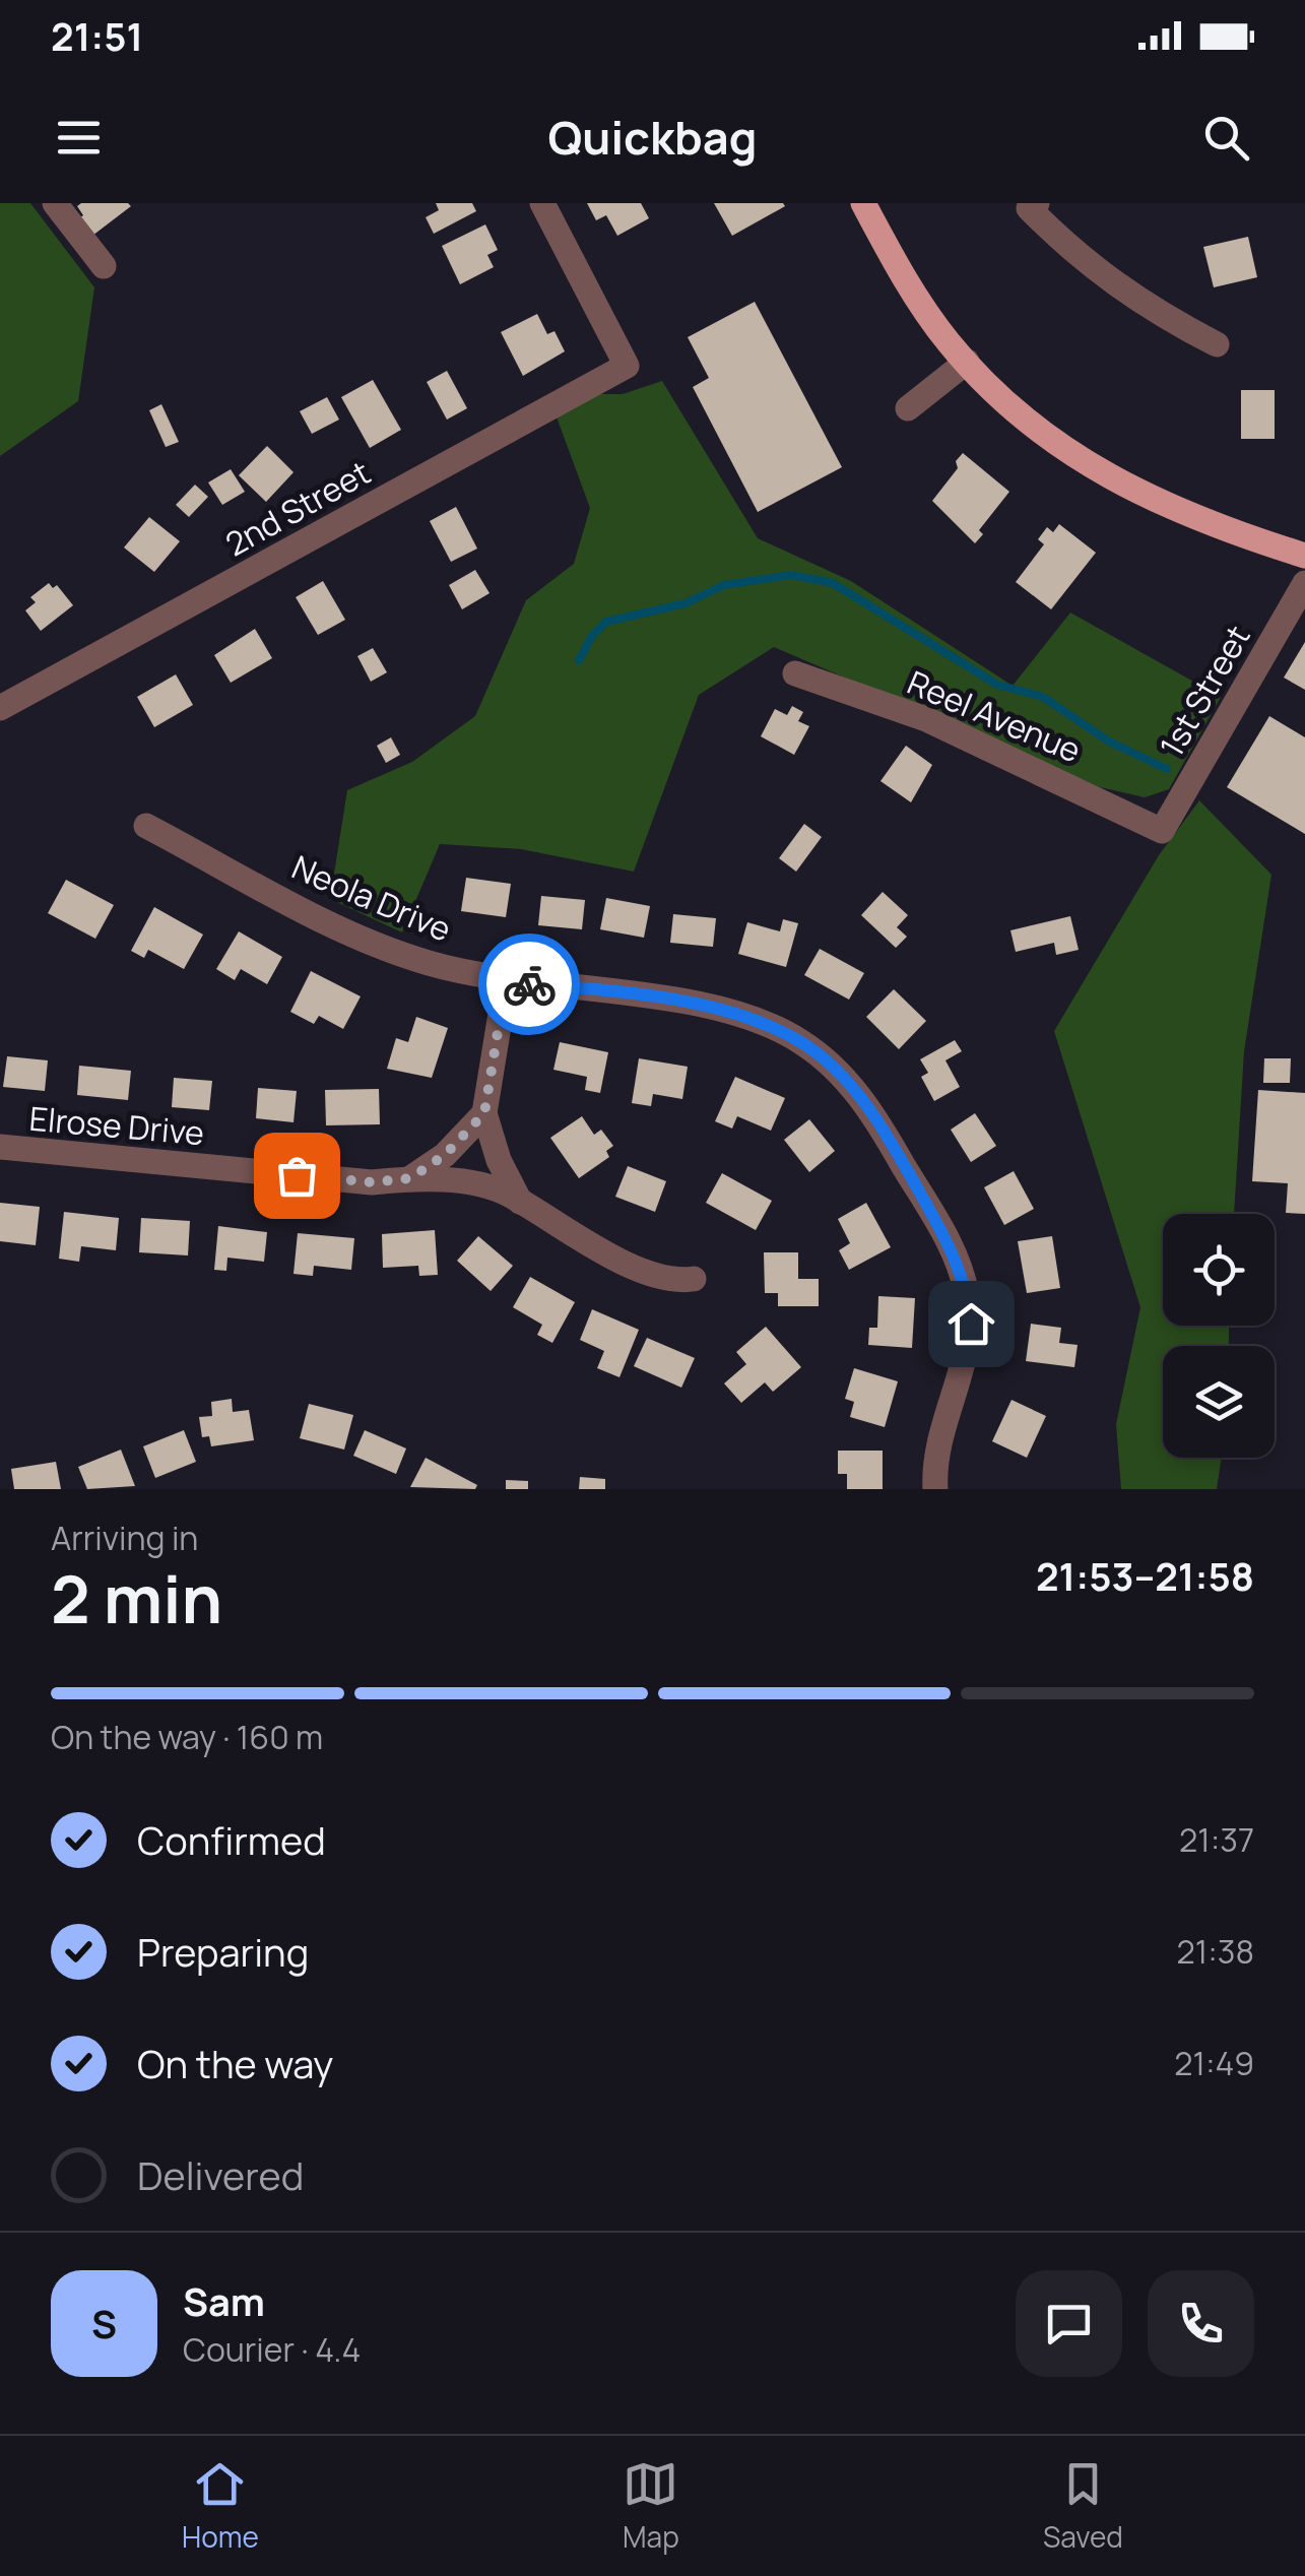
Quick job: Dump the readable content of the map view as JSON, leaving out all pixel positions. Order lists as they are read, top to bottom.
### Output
{
  "streets": {
    "street": [
      "2nd Street",
      "1st Street",
      "Reel Avenue",
      "Neola Drive",
      "Elrose Drive"
    ]
  },
  "crossings": [
    ["1st Street", "Reel Avenue"]
  ],
  "page": {
    "status": "21:51",
    "header": "Quickbag",
    "heading": ["2 min", "Arriving in", "21:53–21:58"],
    "panel": ["Sam", "Courier · 4.4"],
    "bar": "On the way · 160 m",
    "list": [
      ["Confirmed", "21:37"],
      ["Preparing", "21:38"],
      ["On the way", "21:49"],
      "Delivered"
    ],
    "round": "S",
    "tabs": ["Home", "Map", "Saved"]
  }
}
